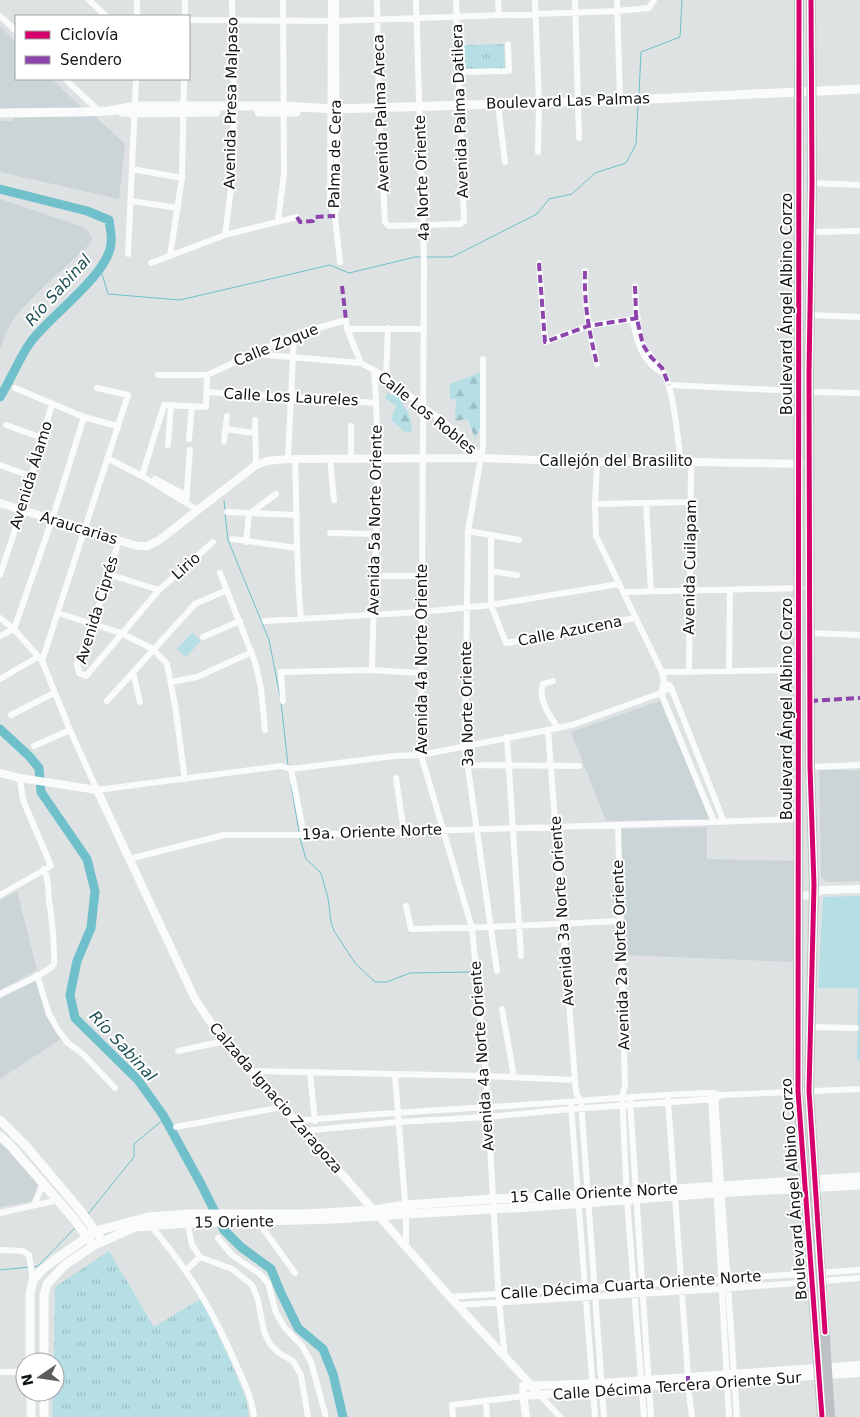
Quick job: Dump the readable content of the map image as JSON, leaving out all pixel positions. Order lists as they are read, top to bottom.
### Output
{
  "streets": {
    "main road": [
      "Boulevard Las Palmas",
      "Boulevard Ángel Albino Corzo",
      "15 Calle Oriente Norte",
      "15 Oriente"
    ],
    "street": [
      "Avenida Presa Malpaso",
      "Avenida Palma Datilera",
      "Avenida Palma Areca",
      "Palma de Cera",
      "4a Norte Oriente",
      "Calle Zoque",
      "Calle Los Laureles",
      "Calle Los Robles",
      "Callejón del Brasilito",
      "Avenida Álamo",
      "Avenida 5a Norte Oriente",
      "Araucarias",
      "Lirio",
      "Avenida Cuilapam",
      "Avenida Ciprés",
      "Calle Azucena",
      "Avenida 4a Norte Oriente",
      "3a Norte Oriente",
      "19a. Oriente Norte",
      "Avenida 3a Norte Oriente",
      "Avenida 2a Norte Oriente",
      "Calzada Ignacio Zaragoza",
      "Calle Décima Cuarta Oriente Norte",
      "Calle Décima Tercera Oriente Sur"
    ]
  },
  "crossings": [
    ["Boulevard Las Palmas", "Avenida Presa Malpaso"],
    ["Boulevard Las Palmas", "Avenida Palma Datilera"],
    ["Boulevard Las Palmas", "Avenida Palma Areca"],
    ["Boulevard Las Palmas", "Palma de Cera"],
    ["Boulevard Las Palmas", "4a Norte Oriente"],
    ["Boulevard Las Palmas", "Boulevard Ángel Albino Corzo"],
    ["Avenida Palma Datilera", "Avenida Palma Areca"],
    ["Avenida Palma Datilera", "4a Norte Oriente"],
    ["Avenida Palma Areca", "4a Norte Oriente"],
    ["4a Norte Oriente", "Avenida 4a Norte Oriente"],
    ["Boulevard Ángel Albino Corzo", "Callejón del Brasilito"],
    ["Boulevard Ángel Albino Corzo", "19a. Oriente Norte"],
    ["Boulevard Ángel Albino Corzo", "15 Calle Oriente Norte"],
    ["Boulevard Ángel Albino Corzo", "Calle Décima Cuarta Oriente Norte"],
    ["Boulevard Ángel Albino Corzo", "Calle Décima Tercera Oriente Sur"],
    ["Calle Zoque", "Calle Los Robles"],
    ["Calle Los Laureles", "Avenida 5a Norte Oriente"],
    ["Calle Los Robles", "Callejón del Brasilito"],
    ["Calle Los Robles", "Avenida 5a Norte Oriente"],
    ["Calle Los Robles", "Avenida 4a Norte Oriente"],
    ["Callejón del Brasilito", "Avenida Cuilapam"],
    ["Callejón del Brasilito", "Avenida 4a Norte Oriente"],
    ["Avenida Álamo", "Araucarias"],
    ["Araucarias", "Avenida Ciprés"],
    ["Lirio", "Avenida Ciprés"],
    ["Avenida 4a Norte Oriente", "19a. Oriente Norte"],
    ["Avenida 4a Norte Oriente", "Calzada Ignacio Zaragoza"],
    ["Avenida 4a Norte Oriente", "15 Calle Oriente Norte"],
    ["Avenida 4a Norte Oriente", "Calle Décima Cuarta Oriente Norte"],
    ["3a Norte Oriente", "19a. Oriente Norte"],
    ["19a. Oriente Norte", "Avenida 3a Norte Oriente"],
    ["19a. Oriente Norte", "Avenida 2a Norte Oriente"],
    ["19a. Oriente Norte", "Calzada Ignacio Zaragoza"],
    ["Calzada Ignacio Zaragoza", "15 Calle Oriente Norte"],
    ["Calzada Ignacio Zaragoza", "15 Oriente"],
    ["Calzada Ignacio Zaragoza", "Calle Décima Cuarta Oriente Norte"],
    ["Calzada Ignacio Zaragoza", "Calle Décima Tercera Oriente Sur"],
    ["15 Calle Oriente Norte", "15 Oriente"]
  ],
  "water": ["Río Sabinal"],
  "legend": ["Ciclovía", "Sendero"],
  "north": "left"
}
